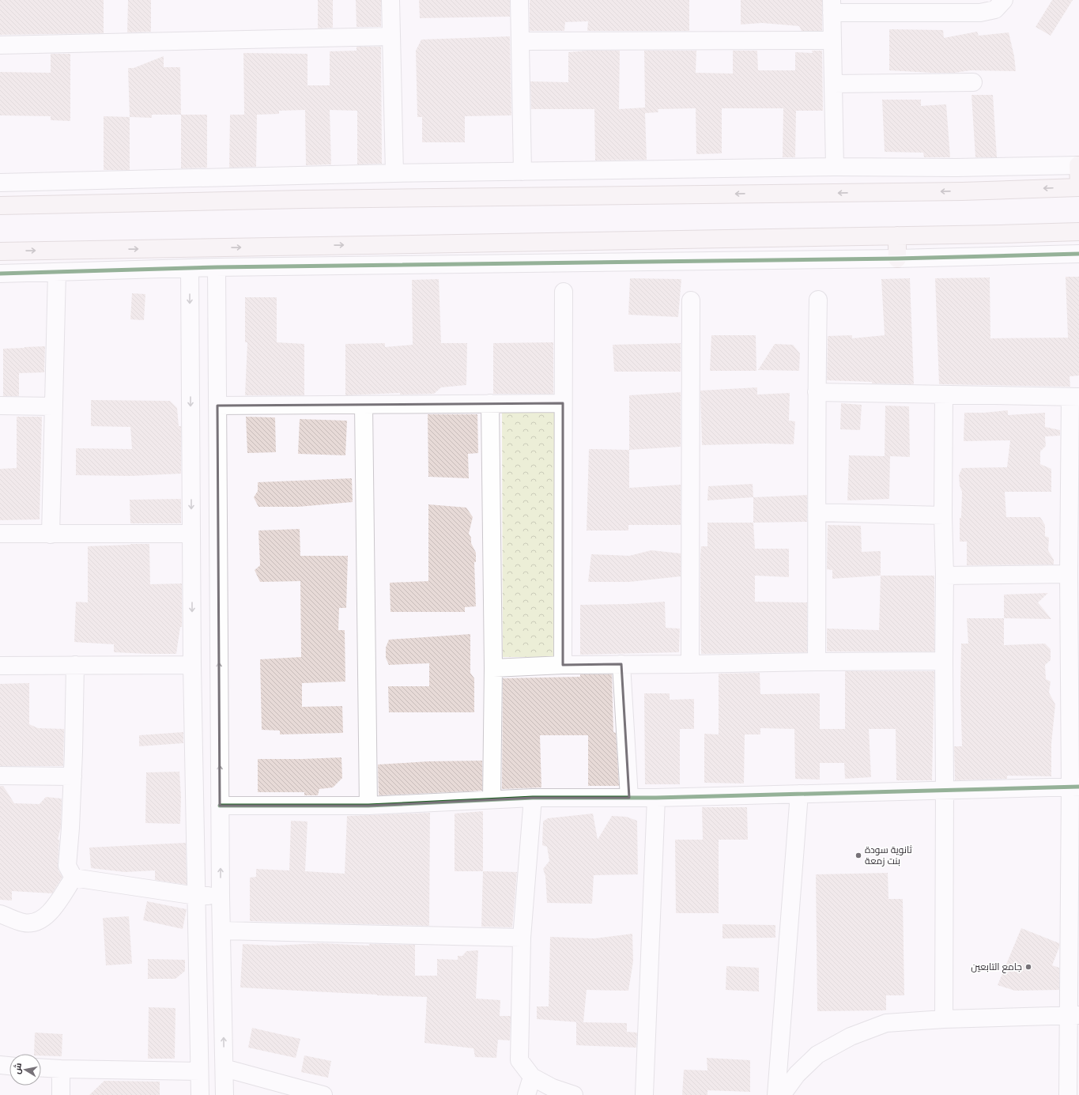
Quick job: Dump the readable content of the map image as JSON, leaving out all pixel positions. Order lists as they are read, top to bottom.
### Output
{
  "places": ["ثانوية سودة بنت زمعة", "جامع التابعين"],
  "north": "left"
}
